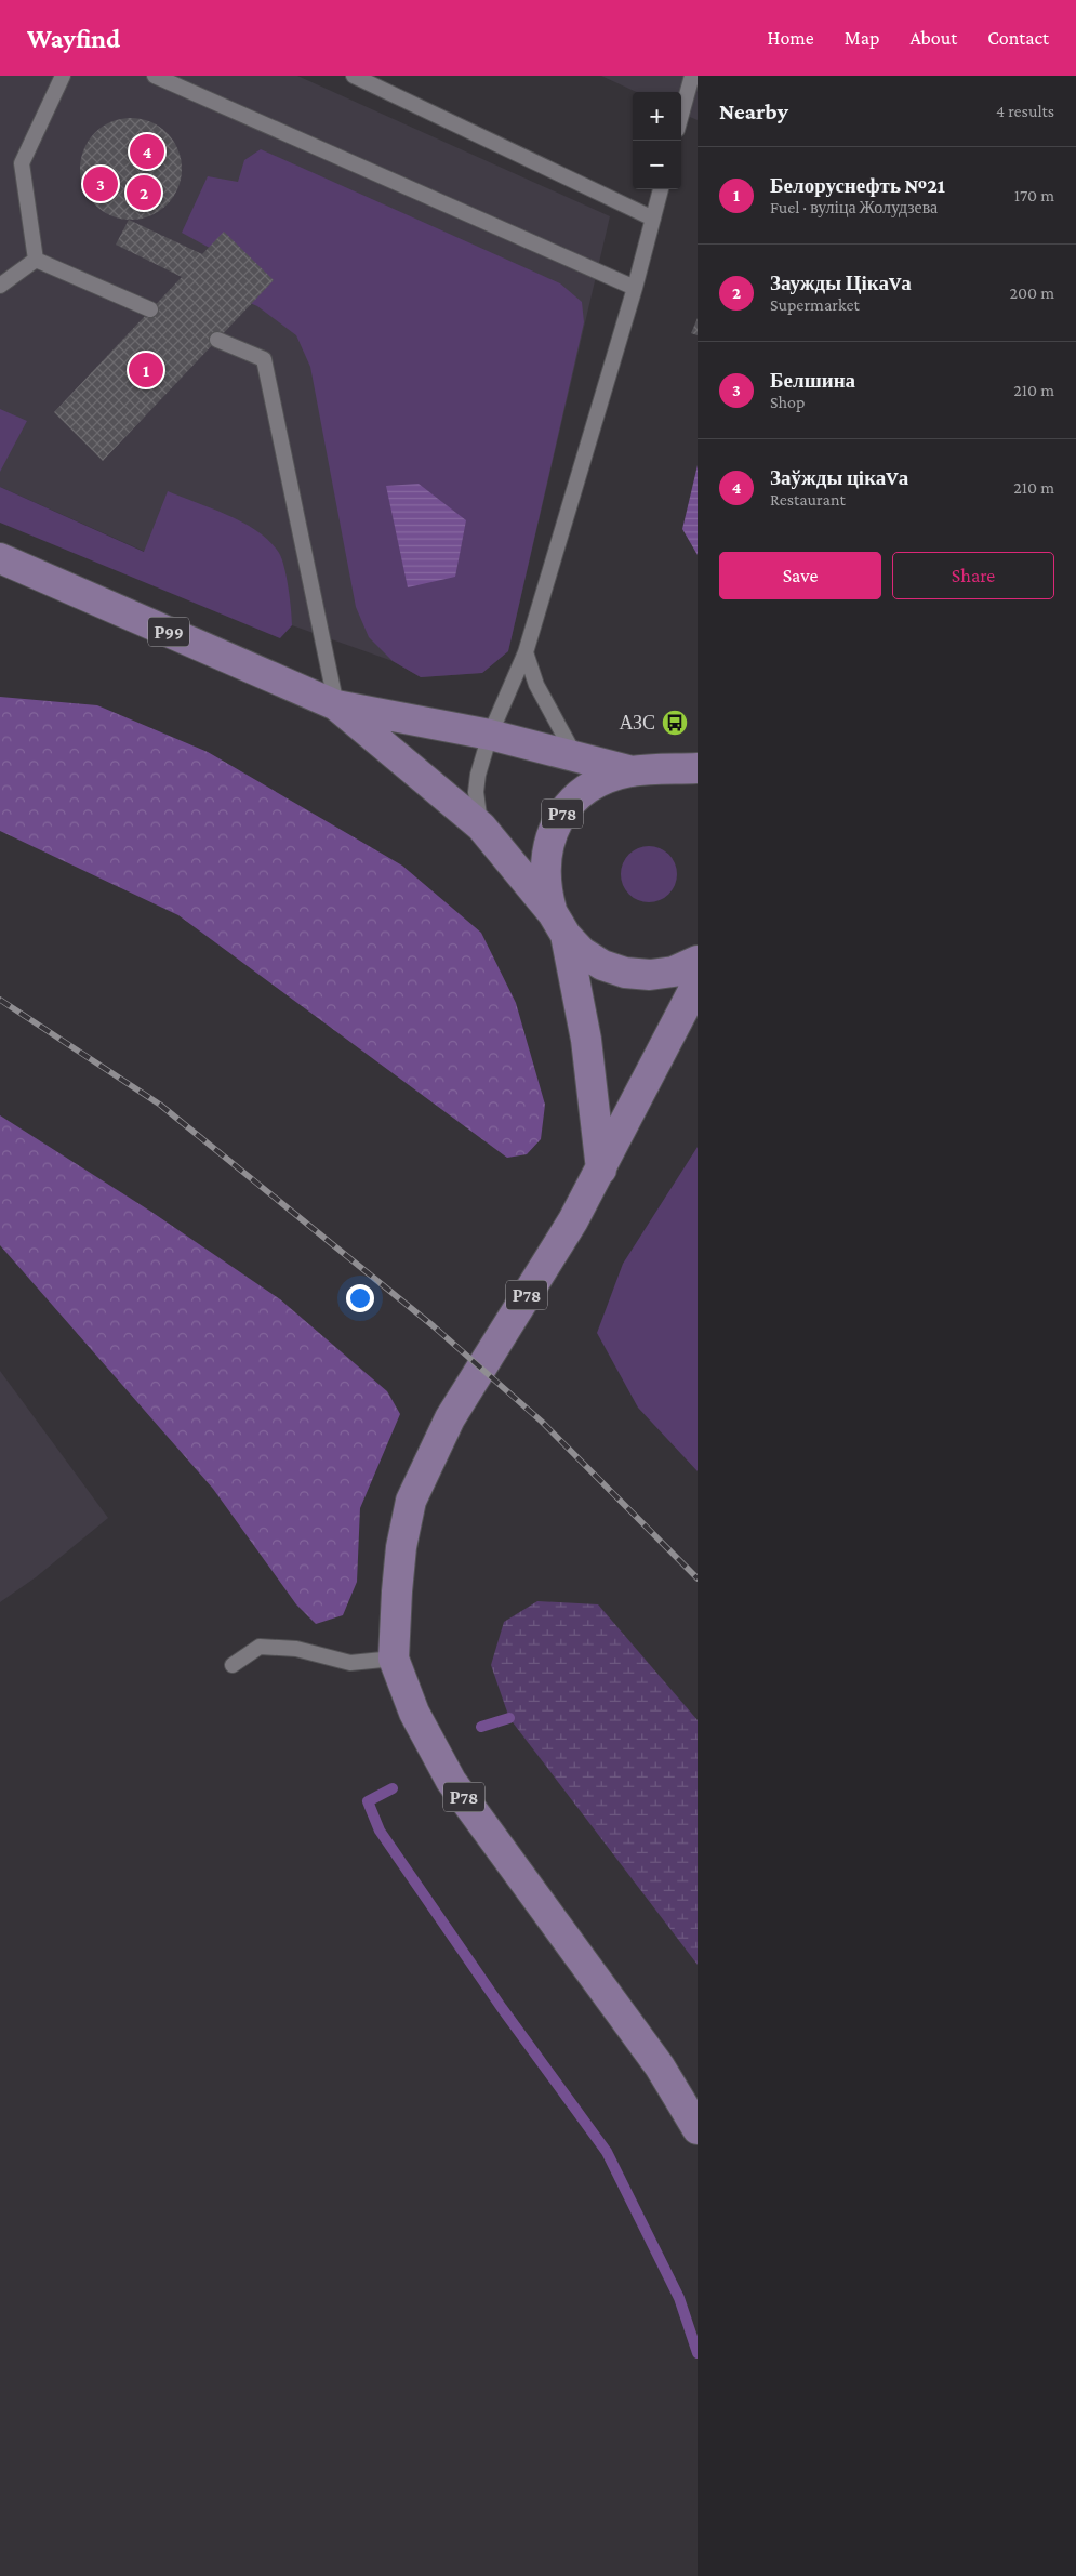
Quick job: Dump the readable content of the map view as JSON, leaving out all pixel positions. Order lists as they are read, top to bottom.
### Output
{
  "streets": {
    "main road": ["Р99", "Р78"]
  },
  "crossings": [
    ["Р99", "Р78"]
  ],
  "places": {
    "bus stop": ["АЗС"]
  },
  "page": {
    "header": "Wayfind",
    "nav": [
      "Home",
      "Map",
      "About",
      "Contact"
    ],
    "heading": ["Nearby", "4 results"],
    "map_buttons": ["+", "−"],
    "pins": [
      "4",
      "3",
      "2",
      "1"
    ],
    "list": [
      {
        "mark": "1",
        "name": "Белоруснефть №21",
        "note": "Fuel · вуліца Жолудзева",
        "value": "170 m"
      },
      {
        "mark": "2",
        "name": "Заужды ЦікаVа",
        "note": "Supermarket",
        "value": "200 m"
      },
      {
        "mark": "3",
        "name": "Белшина",
        "note": "Shop",
        "value": "210 m"
      },
      {
        "mark": "4",
        "name": "Заўжды цікаVа",
        "note": "Restaurant",
        "value": "210 m"
      }
    ],
    "buttons": ["Save", "Share"]
  }
}
